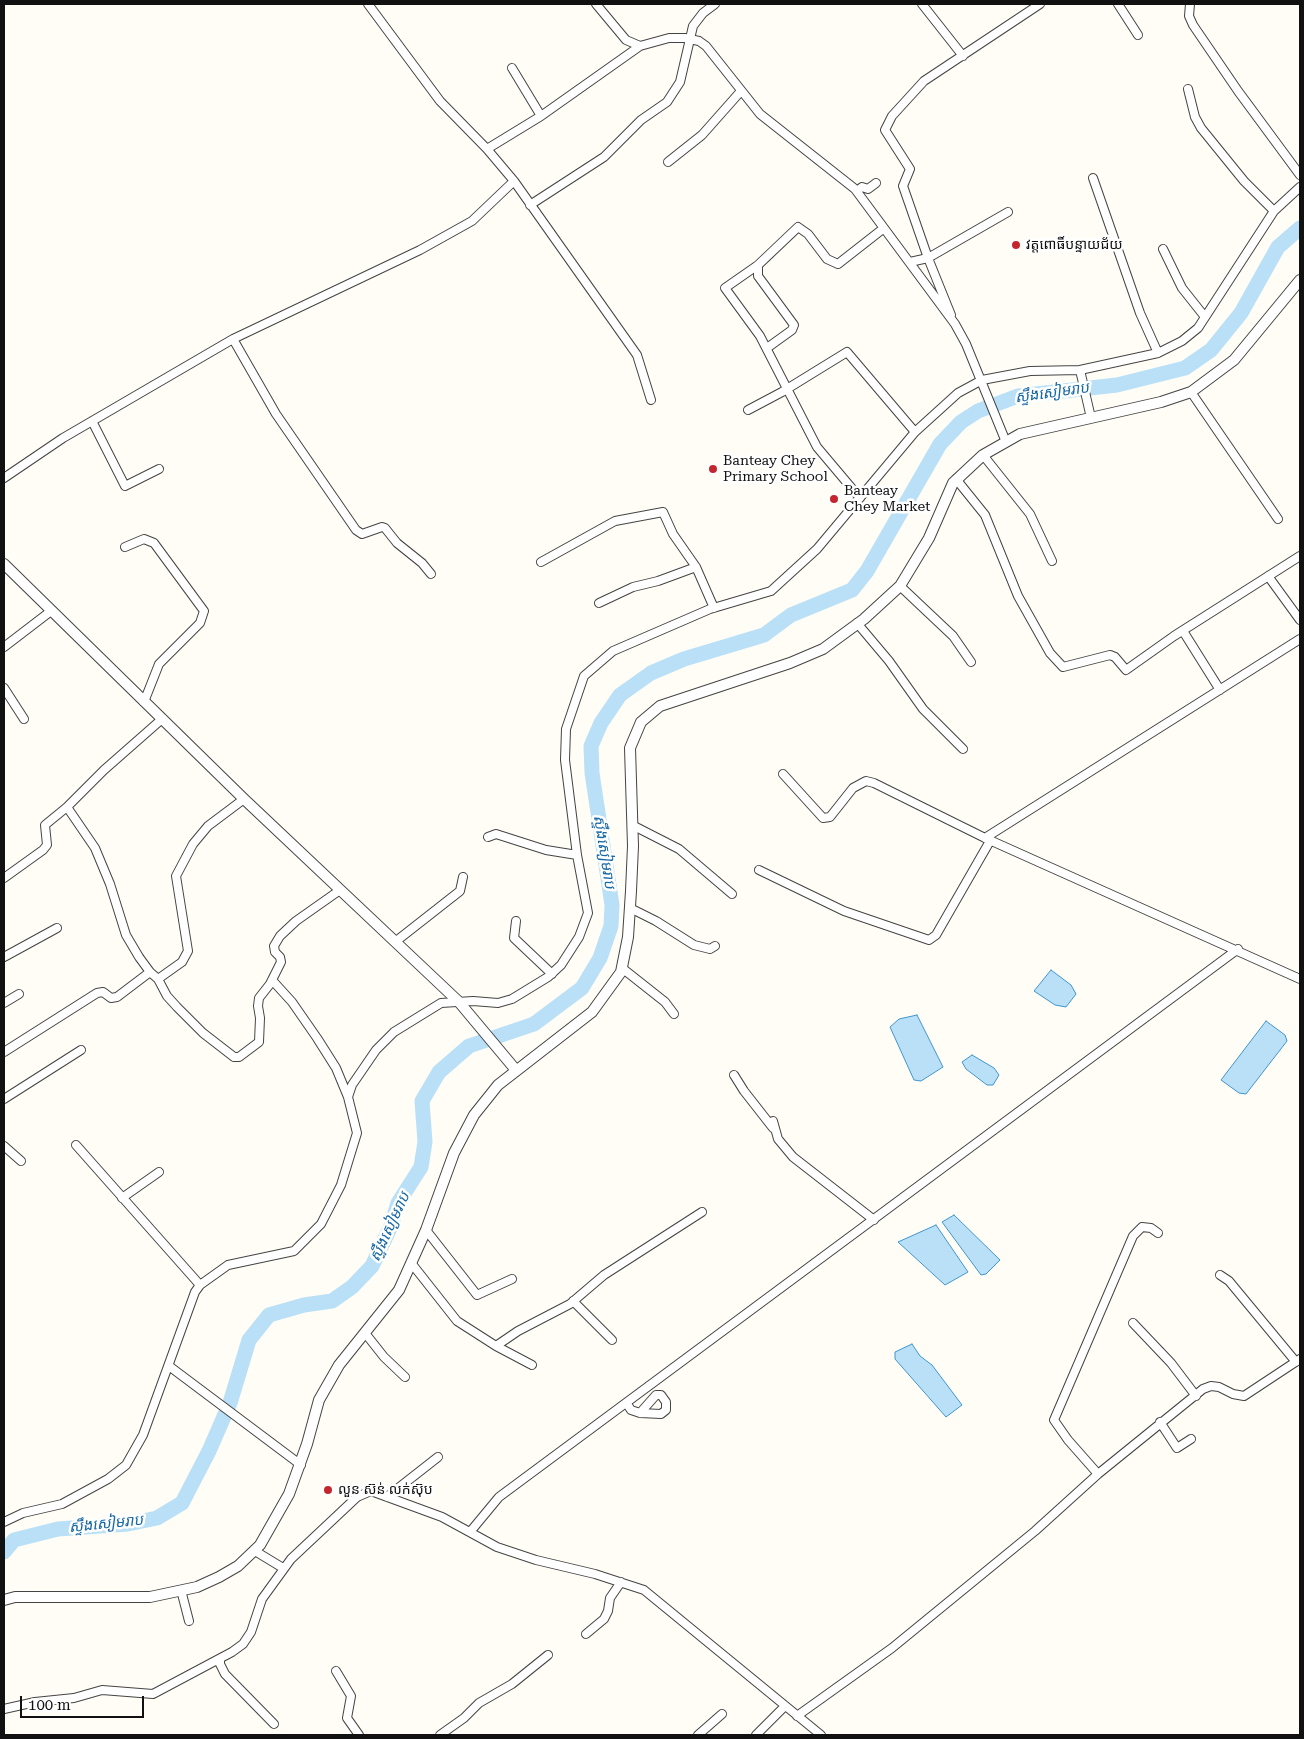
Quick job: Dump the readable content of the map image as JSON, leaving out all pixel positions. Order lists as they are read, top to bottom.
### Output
{
  "water": ["ស្ទឹងសៀមរាប"],
  "places": [
    "វត្តពោធិ៍បន្ទាយជ័យ",
    "Banteay Chey Primary School",
    "Banteay Chey Market",
    "លួន ស៊ន់ លក់ស៊ុប"
  ],
  "scale_bar": "100 m"
}
